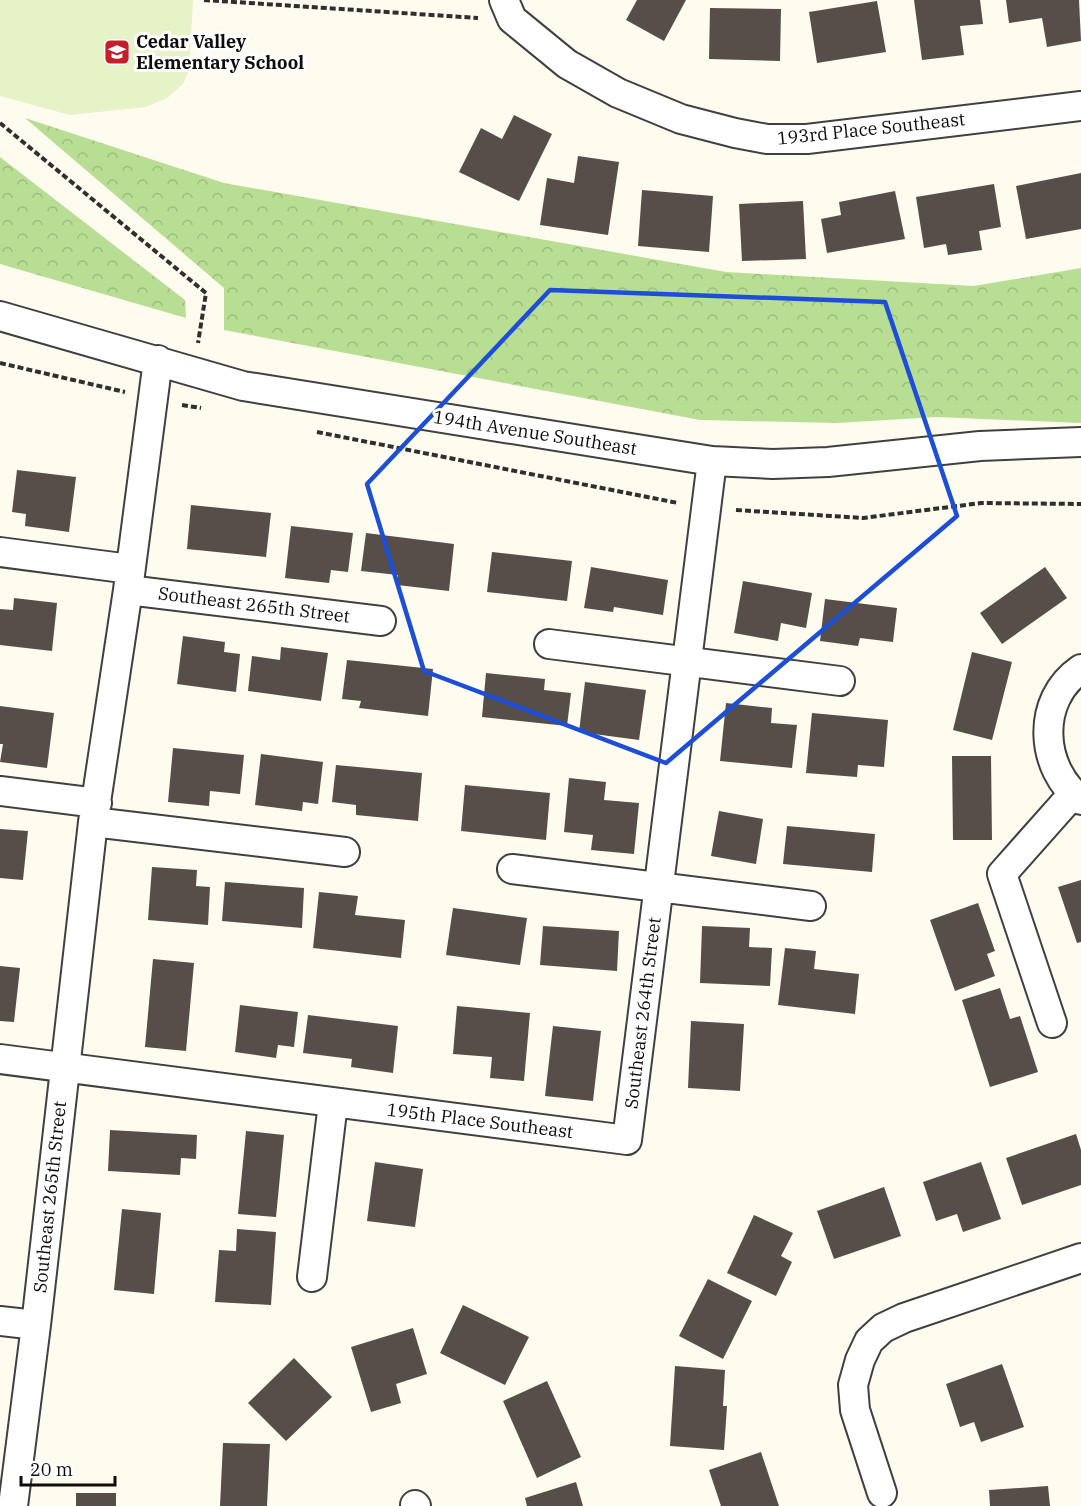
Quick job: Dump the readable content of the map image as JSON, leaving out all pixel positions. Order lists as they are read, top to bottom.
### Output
{
  "streets": {
    "street": [
      "193rd Place Southeast",
      "194th Avenue Southeast",
      "Southeast 265th Street",
      "Southeast 264th Street",
      "195th Place Southeast"
    ]
  },
  "crossings": [
    ["194th Avenue Southeast", "Southeast 265th Street"],
    ["194th Avenue Southeast", "Southeast 264th Street"],
    ["Southeast 265th Street", "195th Place Southeast"],
    ["Southeast 264th Street", "195th Place Southeast"]
  ],
  "places": {
    "school or university": ["Cedar Valley Elementary School"]
  },
  "scale_bar": "20 m"
}
